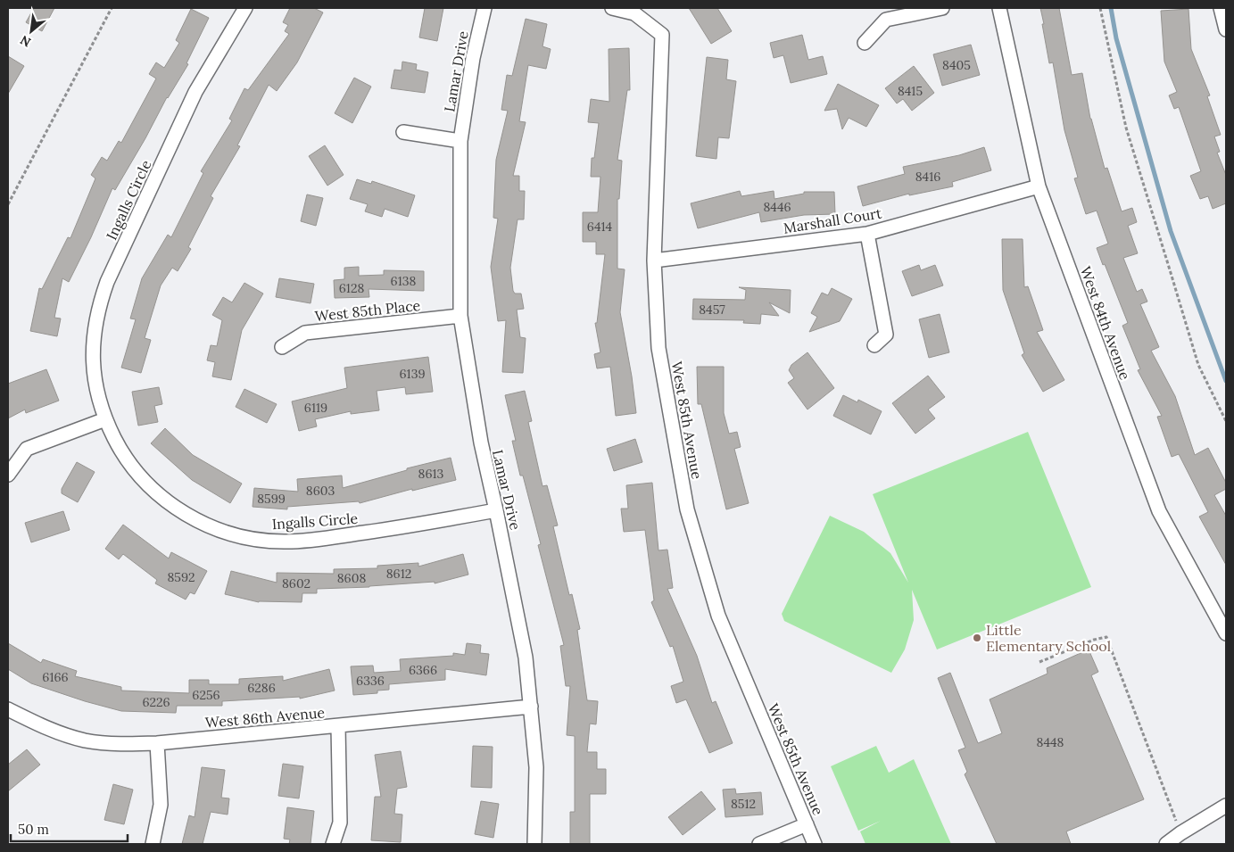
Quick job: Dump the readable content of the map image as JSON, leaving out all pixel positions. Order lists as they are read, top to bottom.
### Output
{
  "streets": {
    "street": [
      "Lamar Drive",
      "Ingalls Circle",
      "Marshall Court",
      "West 85th Place",
      "West 84th Avenue",
      "West 85th Avenue",
      "West 86th Avenue"
    ]
  },
  "crossings": [
    ["Lamar Drive", "Ingalls Circle"],
    ["Lamar Drive", "West 85th Place"],
    ["Lamar Drive", "West 86th Avenue"],
    ["Marshall Court", "West 84th Avenue"],
    ["Marshall Court", "West 85th Avenue"]
  ],
  "places": ["Little Elementary School"],
  "house_numbers": [
    "8405",
    "8415",
    "8416",
    "8446",
    "6414",
    "6138",
    "6128",
    "8457",
    "6139",
    "6119",
    "8613",
    "8603",
    "8599",
    "8612",
    "8592",
    "8608",
    "8602",
    "6366",
    "6166",
    "6336",
    "6286",
    "6256",
    "6226",
    "8448",
    "8512"
  ],
  "scale_bar": "50 m",
  "north": "bottom left"
}
